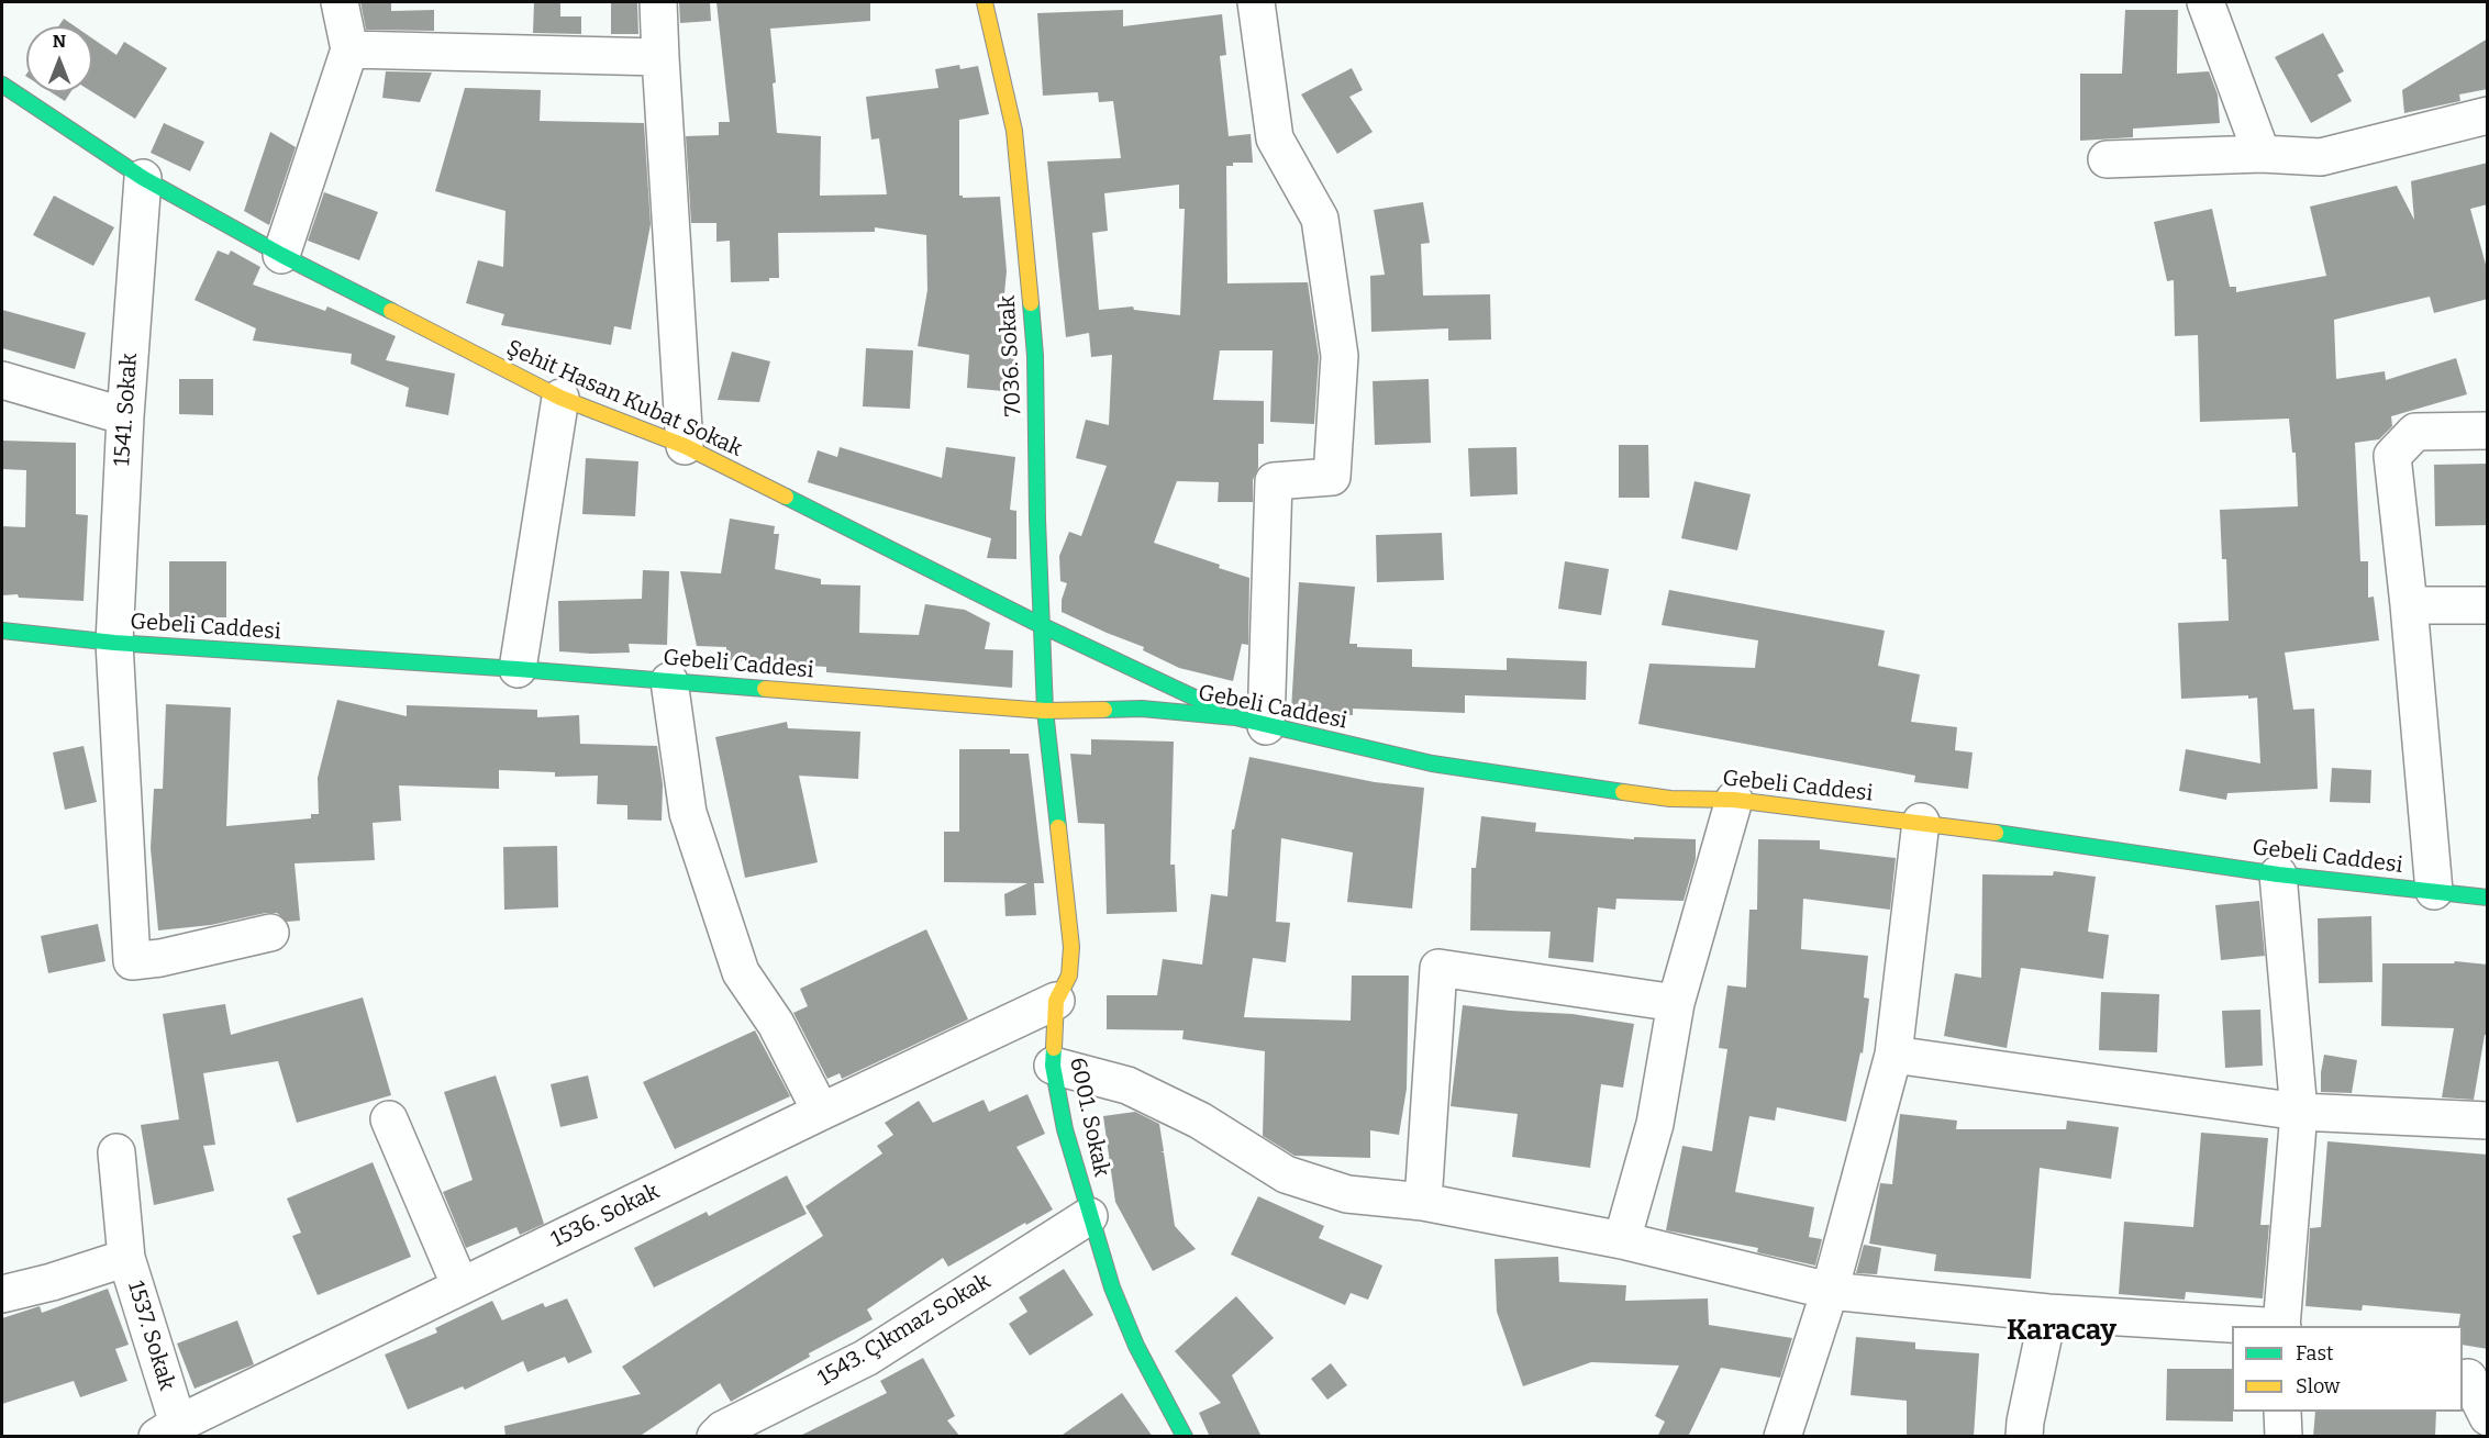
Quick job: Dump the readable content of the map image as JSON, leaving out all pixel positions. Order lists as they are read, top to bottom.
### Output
{
  "streets": {
    "street": [
      "7036. Sokak",
      "Şehit Hasan Kubat Sokak",
      "1541. Sokak",
      "Gebeli Caddesi",
      "6001. Sokak",
      "1536. Sokak",
      "1543. Çıkmaz Sokak",
      "1537. Sokak"
    ]
  },
  "crossings": [
    ["7036. Sokak", "Şehit Hasan Kubat Sokak"],
    ["7036. Sokak", "Gebeli Caddesi"],
    ["7036. Sokak", "6001. Sokak"],
    ["Şehit Hasan Kubat Sokak", "1541. Sokak"],
    ["Şehit Hasan Kubat Sokak", "Gebeli Caddesi"],
    ["1541. Sokak", "Gebeli Caddesi"],
    ["Gebeli Caddesi", "6001. Sokak"],
    ["6001. Sokak", "1536. Sokak"],
    ["6001. Sokak", "1543. Çıkmaz Sokak"],
    ["1536. Sokak", "1537. Sokak"]
  ],
  "districts": ["Karacay"],
  "legend": ["Fast", "Slow"],
  "north": "top"
}
